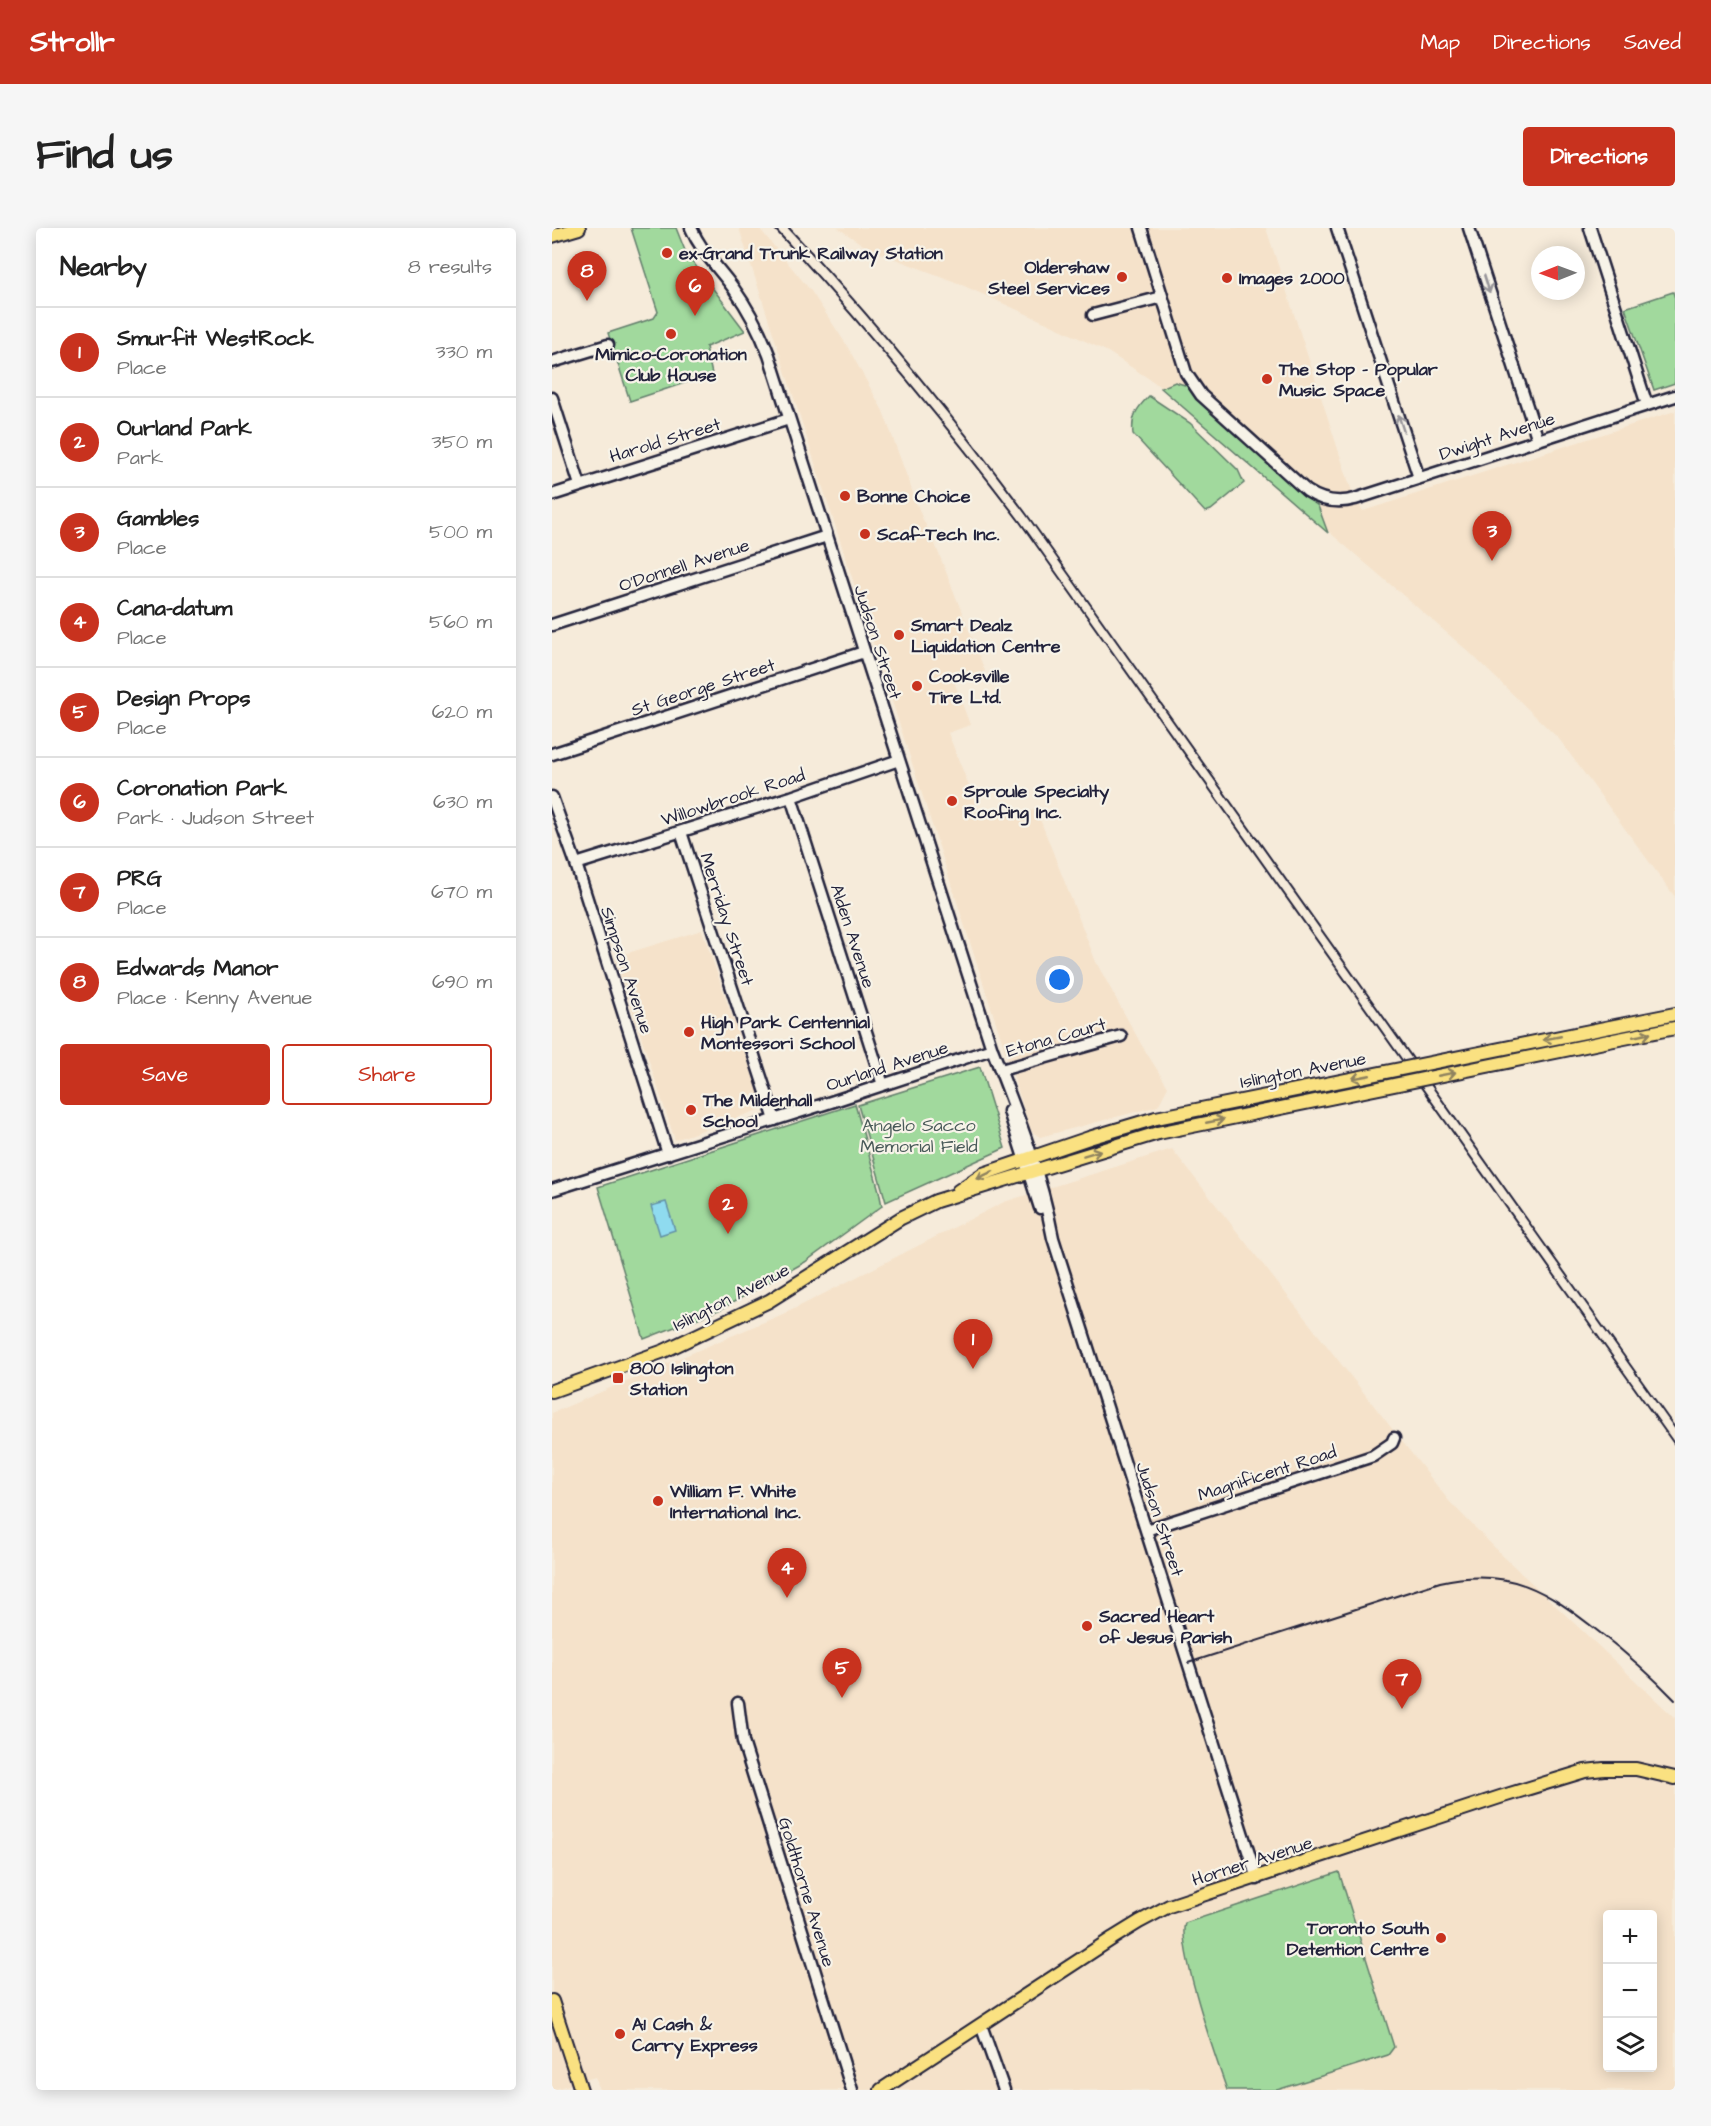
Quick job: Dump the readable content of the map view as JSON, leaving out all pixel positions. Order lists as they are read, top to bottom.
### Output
{
  "streets": {
    "main road": ["Islington Avenue", "Horner Avenue"],
    "street": [
      "Dwight Avenue",
      "Harold Street",
      "O'Donnell Avenue",
      "Judson Street",
      "St George Street",
      "Willowbrook Road",
      "Merriday Street",
      "Alden Avenue",
      "Simpson Avenue",
      "Etona Court",
      "Ourland Avenue",
      "Magnificent Road",
      "Goldthorne Avenue"
    ]
  },
  "crossings": [
    ["Harold Street", "Judson Street"],
    ["O'Donnell Avenue", "Judson Street"],
    ["Judson Street", "St George Street"],
    ["Judson Street", "Willowbrook Road"],
    ["Judson Street", "Etona Court"],
    ["Judson Street", "Ourland Avenue"],
    ["Judson Street", "Islington Avenue"],
    ["Judson Street", "Magnificent Road"],
    ["Judson Street", "Horner Avenue"],
    ["Willowbrook Road", "Merriday Street"],
    ["Willowbrook Road", "Alden Avenue"],
    ["Willowbrook Road", "Simpson Avenue"],
    ["Merriday Street", "Ourland Avenue"],
    ["Alden Avenue", "Ourland Avenue"],
    ["Simpson Avenue", "Ourland Avenue"]
  ],
  "parks": ["Angelo Sacco Memorial Field"],
  "places": {
    "other": [
      "ex-Grand Trunk Railway Station",
      "Oldershaw Steel Services",
      "Images 2000",
      "Mimico-Coronation Club House",
      "The Stop - Popular Music Space",
      "Bonne Choice",
      "Scaf-Tech Inc.",
      "Smart Dealz Liquidation Centre",
      "Cooksville Tire Ltd.",
      "Sproule Specialty Roofing Inc.",
      "High Park Centennial Montessori School",
      "The Mildenhall School",
      "William F. White International Inc.",
      "Sacred Heart of Jesus Parish",
      "Toronto South Detention Centre",
      "A1 Cash & Carry Express"
    ],
    "transit": ["800 Islington Station"]
  },
  "north": "left",
  "page": {
    "header": "Strollr",
    "nav": ["Map", "Directions", "Saved"],
    "title": "Find us",
    "buttons": [
      "Directions",
      ["Save", "Share"]
    ],
    "heading": ["Nearby", "8 results"],
    "pins": [
      "8",
      "6",
      "3",
      "2",
      "1",
      "4",
      "5",
      "7"
    ],
    "list": [
      {
        "mark": "1",
        "name": "Smurfit WestRock",
        "note": "Place",
        "value": "330 m"
      },
      {
        "mark": "2",
        "name": "Ourland Park",
        "note": "Park",
        "value": "350 m"
      },
      {
        "mark": "3",
        "name": "Gambles",
        "note": "Place",
        "value": "500 m"
      },
      {
        "mark": "4",
        "name": "Cana-datum",
        "note": "Place",
        "value": "560 m"
      },
      {
        "mark": "5",
        "name": "Design Props",
        "note": "Place",
        "value": "620 m"
      },
      {
        "mark": "6",
        "name": "Coronation Park",
        "note": "Park · Judson Street",
        "value": "630 m"
      },
      {
        "mark": "7",
        "name": "PRG",
        "note": "Place",
        "value": "670 m"
      },
      {
        "mark": "8",
        "name": "Edwards Manor",
        "note": "Place · Kenny Avenue",
        "value": "690 m"
      }
    ],
    "map_buttons": ["+", "−"]
  }
}
